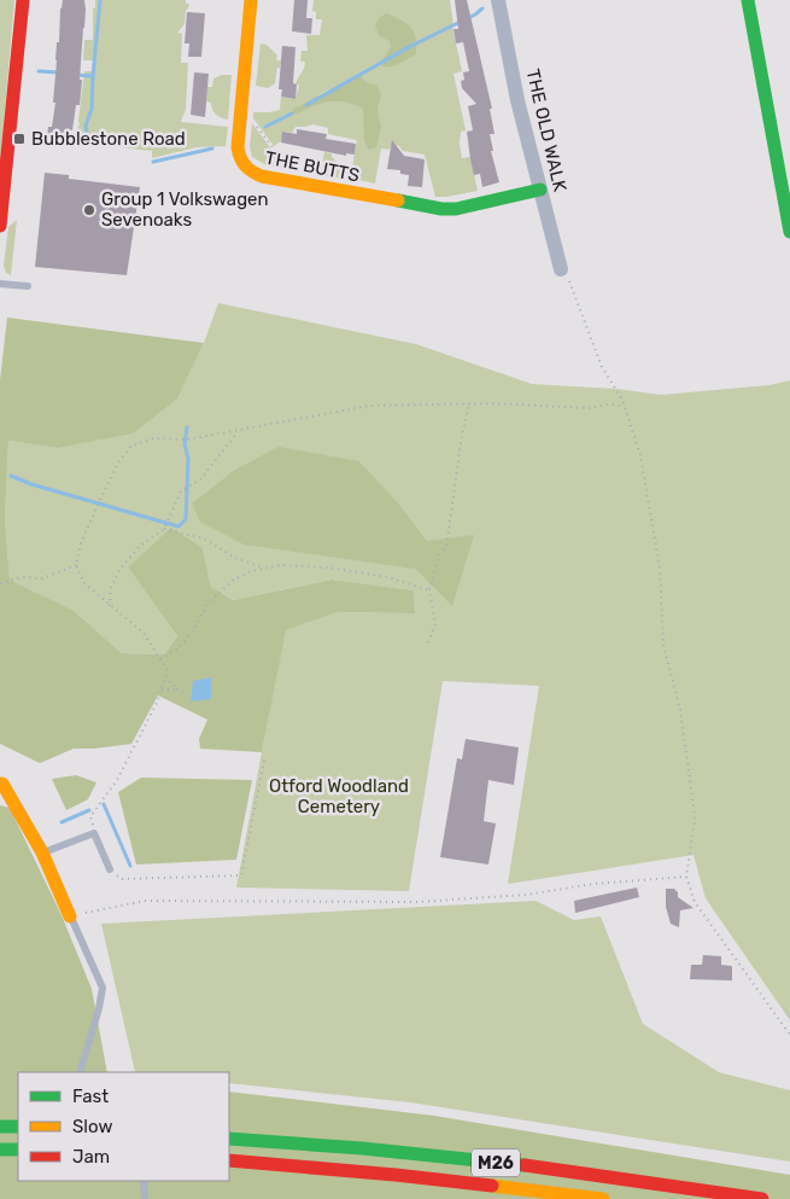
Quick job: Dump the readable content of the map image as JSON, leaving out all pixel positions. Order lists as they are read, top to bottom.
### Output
{
  "streets": {
    "main road": ["THE BUTTS", "M26"],
    "street": ["THE OLD WALK"]
  },
  "crossings": [
    ["THE OLD WALK", "THE BUTTS"]
  ],
  "parks": ["Otford Woodland Cemetery"],
  "places": {
    "transit": ["Bubblestone Road"],
    "other": ["Group 1 Volkswagen Sevenoaks"]
  },
  "legend": ["Fast", "Slow", "Jam"]
}
